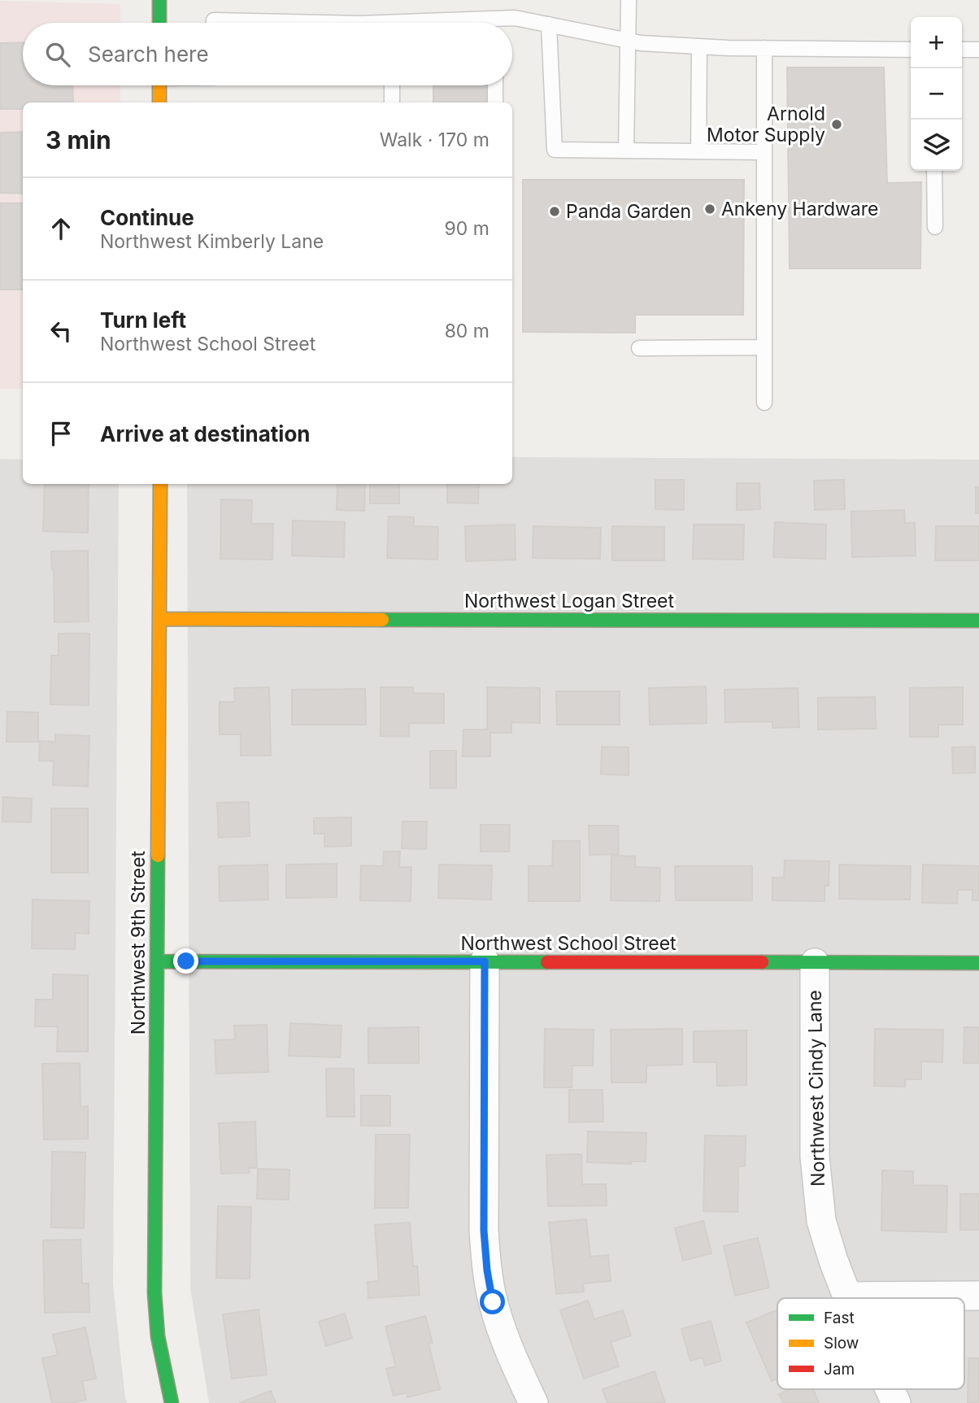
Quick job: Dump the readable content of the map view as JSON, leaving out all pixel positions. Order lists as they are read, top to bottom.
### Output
{
  "streets": {
    "street": [
      "Northwest Logan Street",
      "Northwest 9th Street",
      "Northwest School Street",
      "Northwest Cindy Lane"
    ]
  },
  "crossings": [
    ["Northwest Logan Street", "Northwest 9th Street"],
    ["Northwest 9th Street", "Northwest School Street"],
    ["Northwest School Street", "Northwest Cindy Lane"]
  ],
  "places": ["Arnold Motor Supply", "Ankeny Hardware", "Panda Garden"],
  "legend": ["Fast", "Slow", "Jam"],
  "page": {
    "map_buttons": ["+", "−"],
    "search": "Search here",
    "heading": ["3 min", "Walk · 170 m"],
    "list": [
      ["Continue", "Northwest Kimberly Lane", "90 m"],
      ["Turn left", "Northwest School Street", "80 m"],
      "Arrive at destination"
    ]
  }
}
